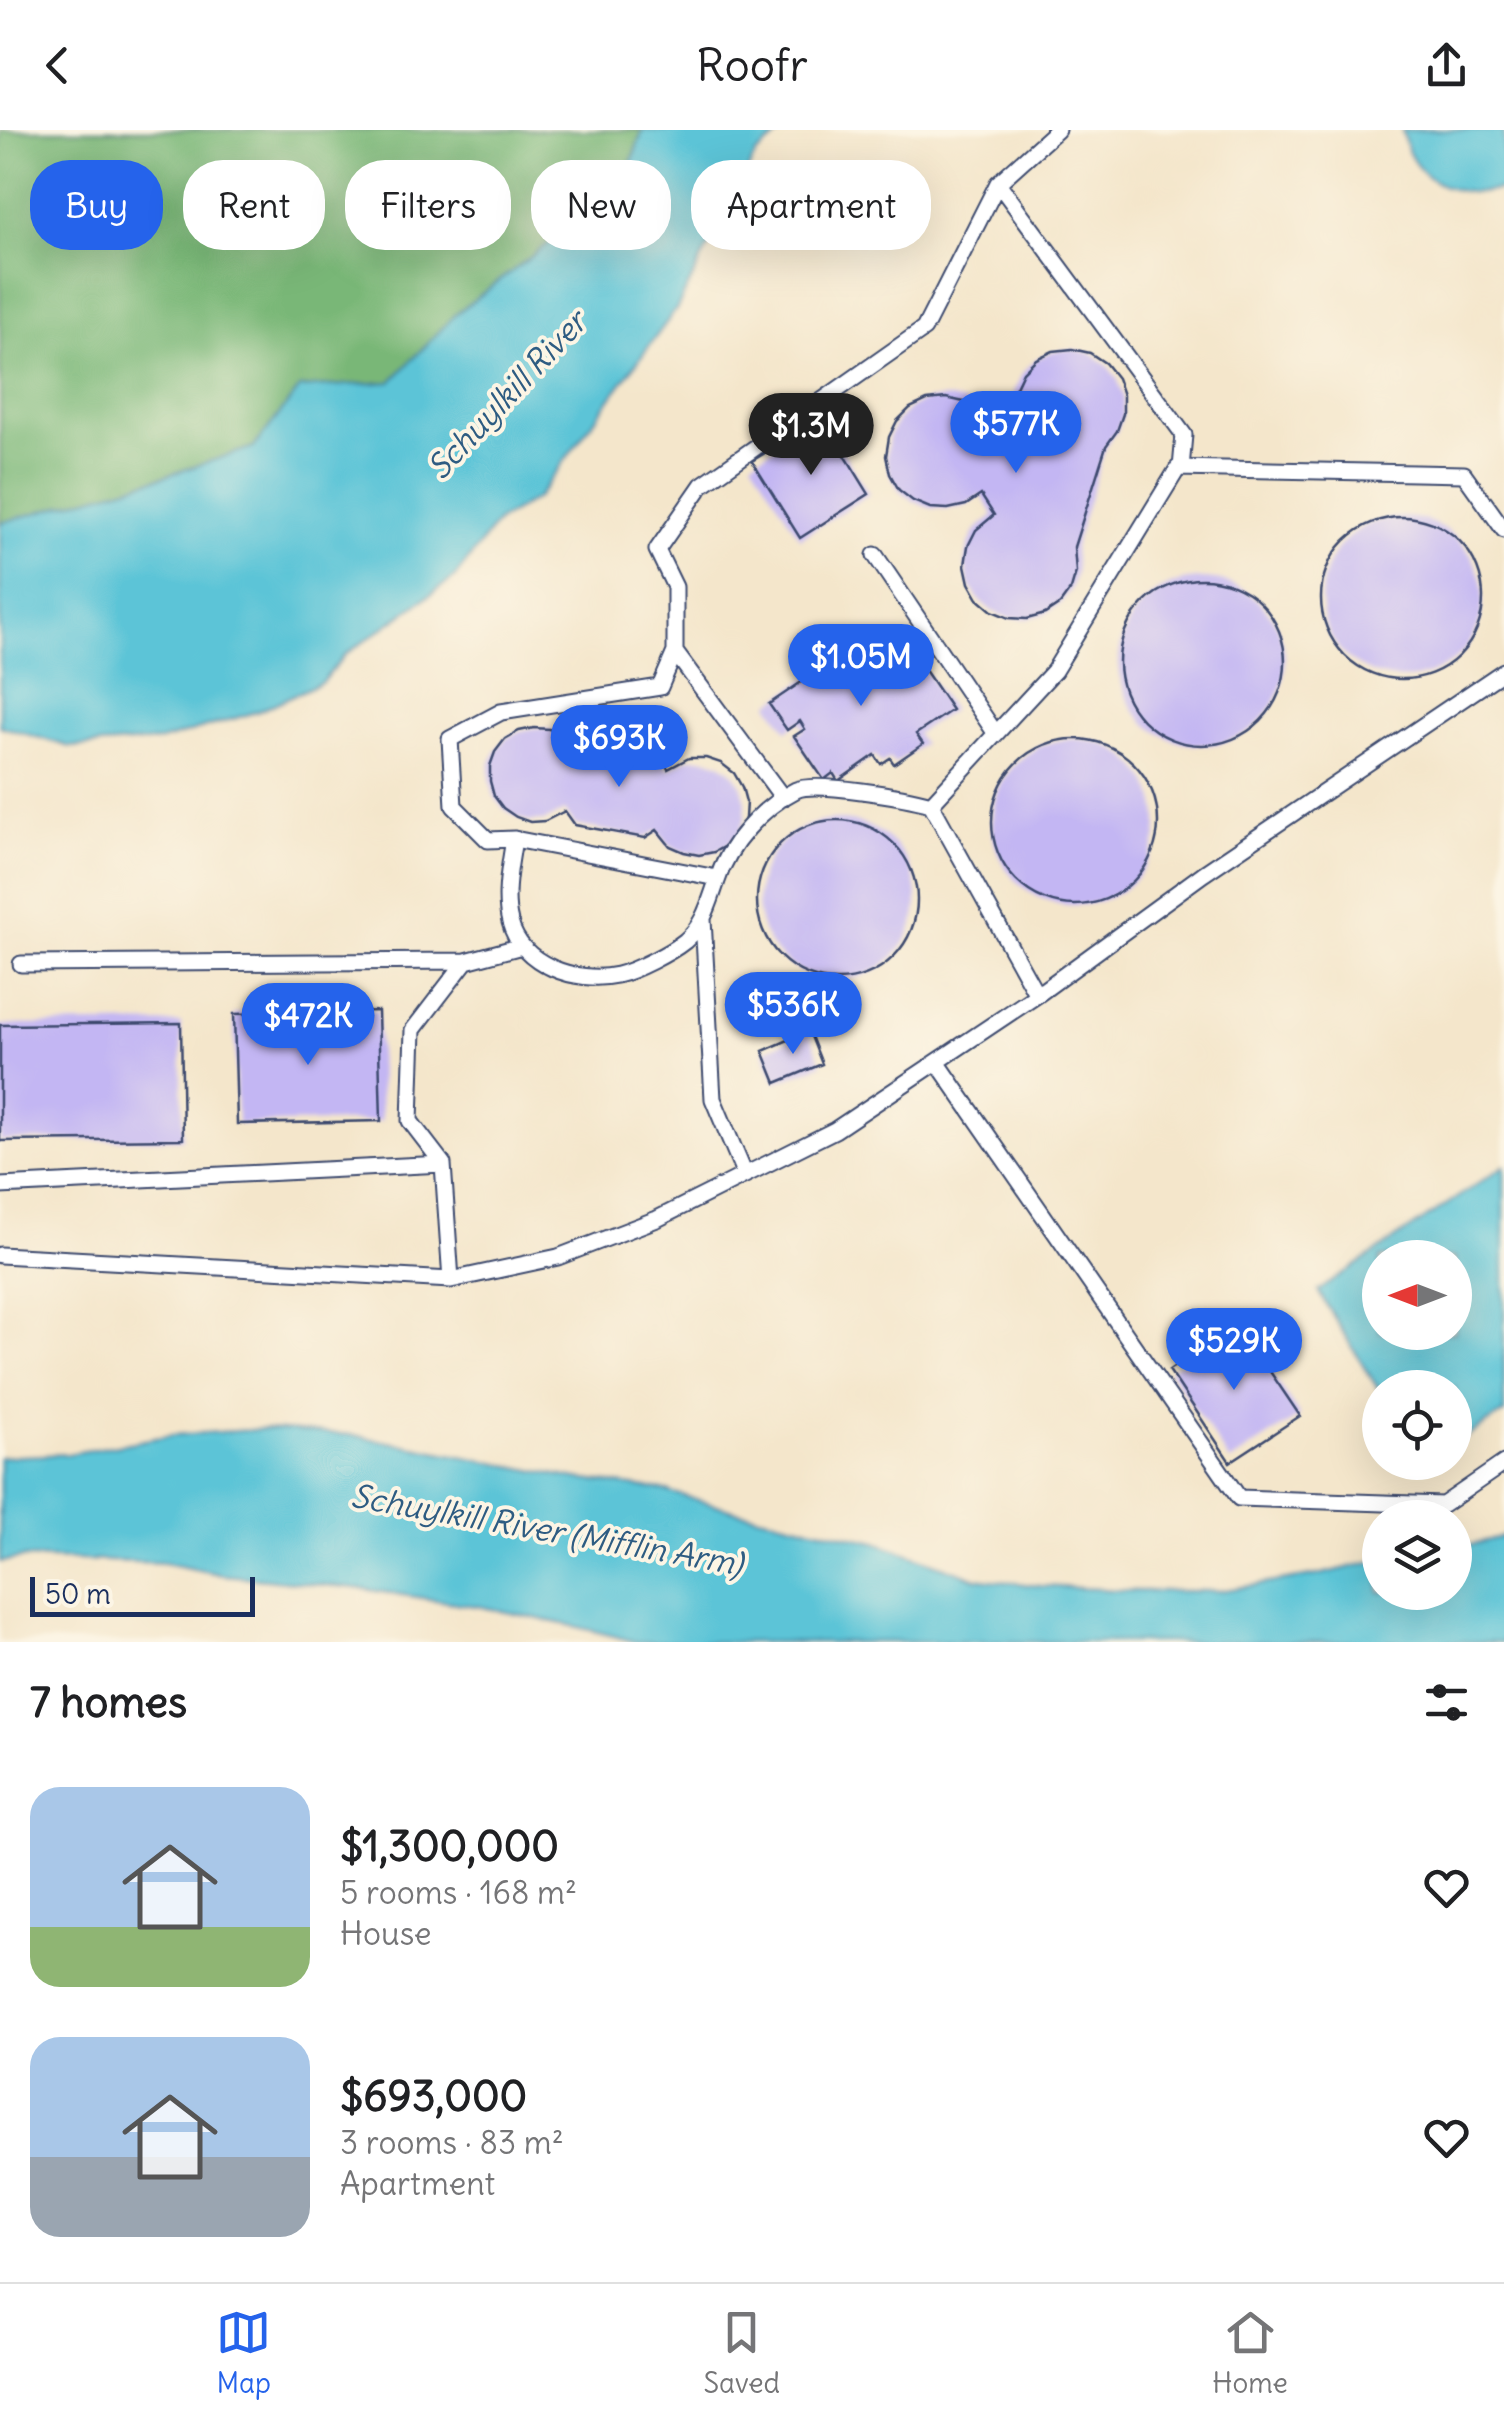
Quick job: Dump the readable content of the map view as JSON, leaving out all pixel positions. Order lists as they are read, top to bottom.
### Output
{
  "water": ["Schuylkill River", "Schuylkill River (Mifflin Arm)"],
  "scale_bar": "50 m",
  "north": "left",
  "page": {
    "header": "Roofr",
    "chip": [
      "Buy",
      "Rent",
      "Filters",
      "New",
      "Apartment"
    ],
    "price": [
      "$577K",
      "$1.3M",
      "$1.05M",
      "$693K",
      "$536K",
      "$472K",
      "$529K"
    ],
    "scale": "50 m",
    "heading": "7 homes",
    "list": [
      {
        "name": "$1,300,000",
        "note": "5 rooms · 168 m² · House"
      },
      {
        "name": "$693,000",
        "note": "3 rooms · 83 m² · Apartment"
      }
    ],
    "tabs": ["Map", "Saved", "Home"]
  }
}
